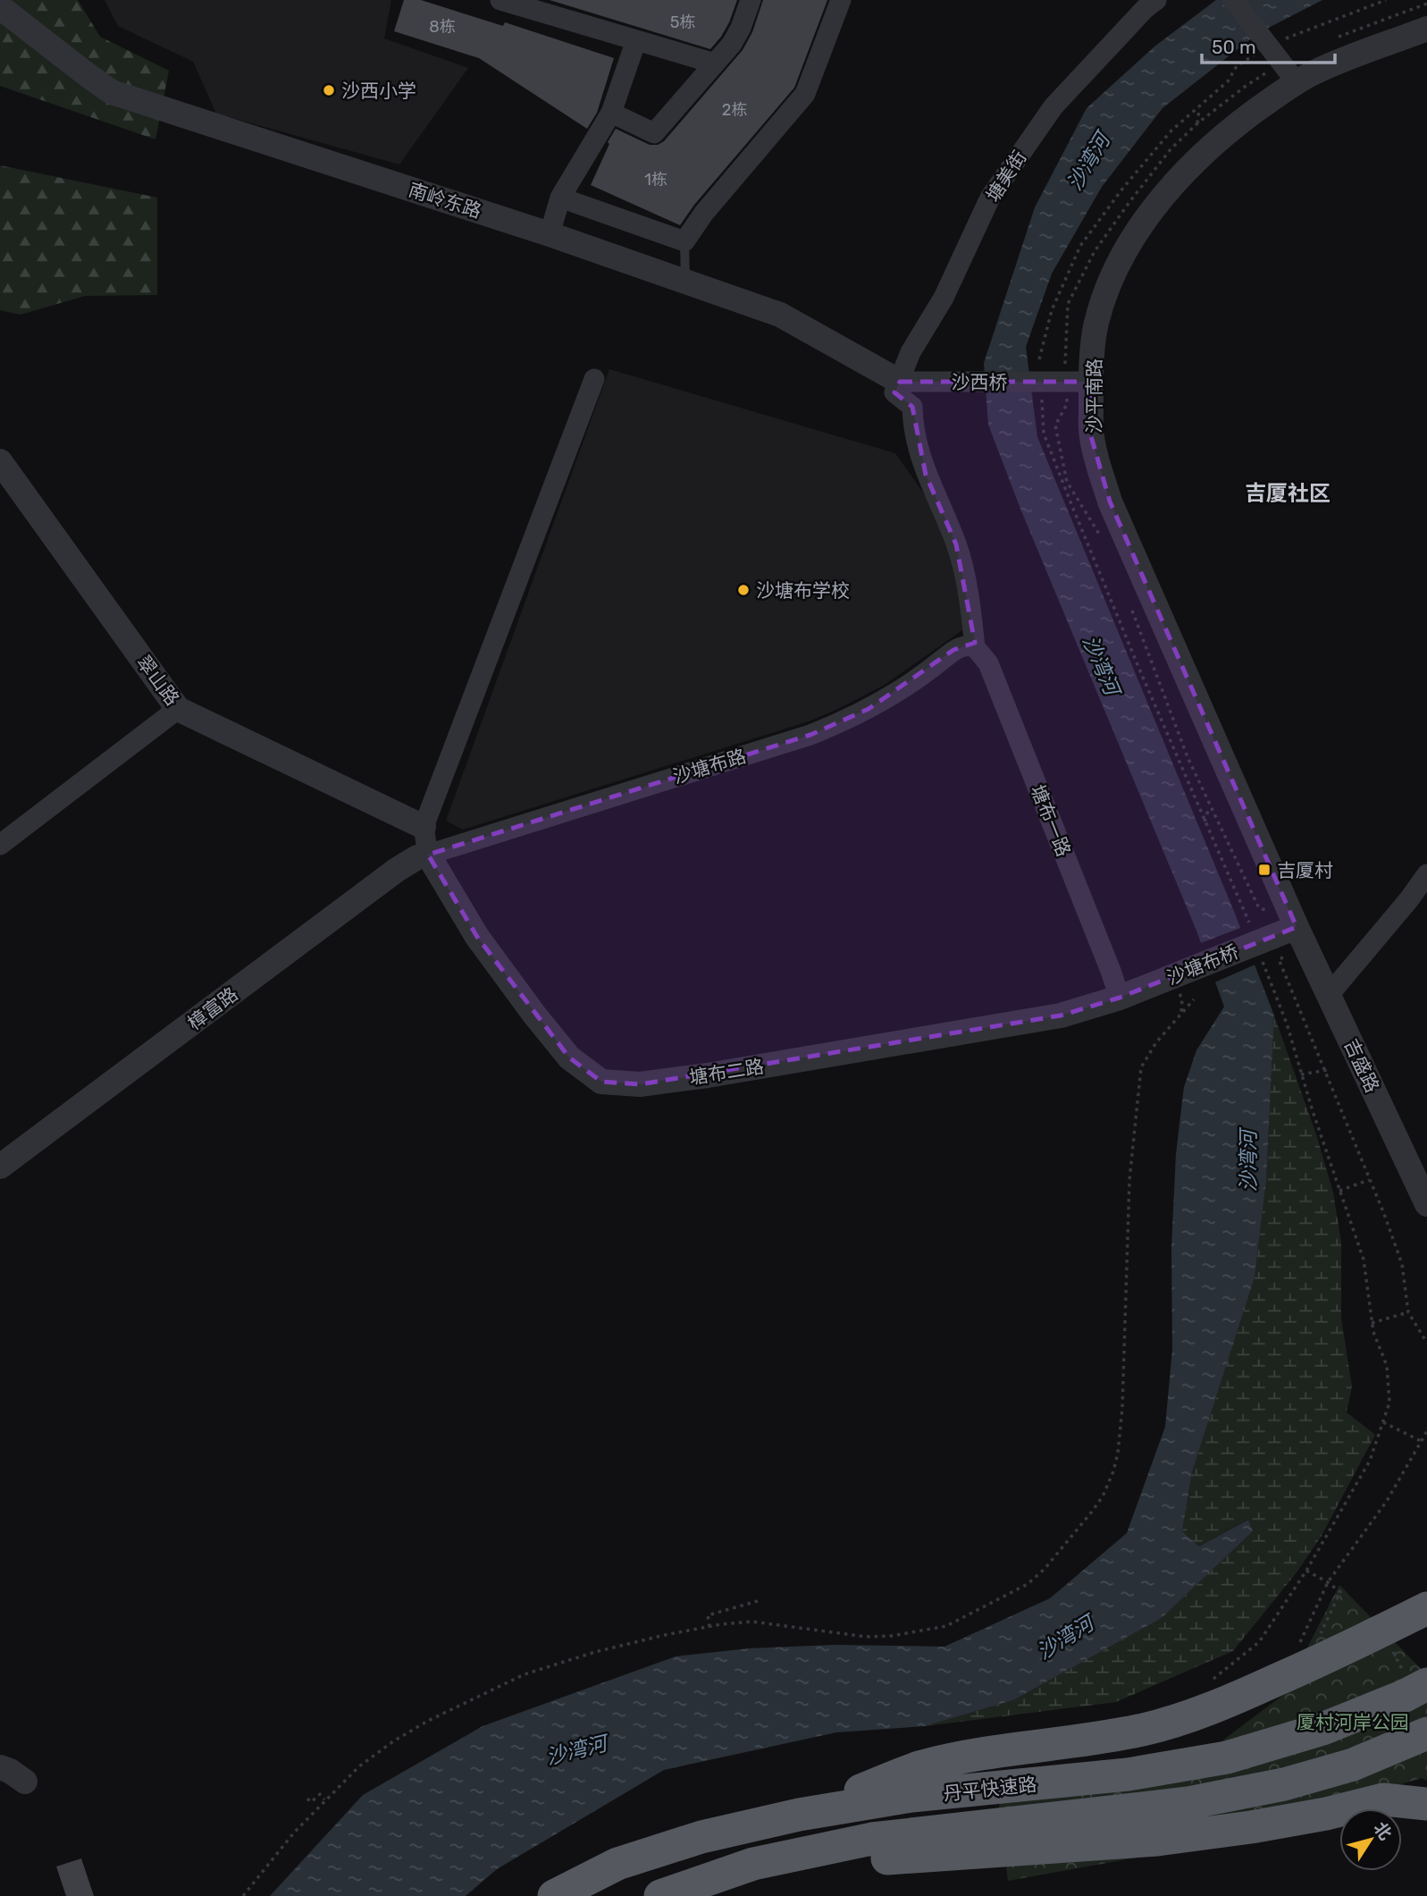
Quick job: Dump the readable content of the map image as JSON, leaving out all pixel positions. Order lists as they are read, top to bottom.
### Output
{
  "streets": {
    "highway": ["丹平快速路"],
    "street": [
      "塘美街",
      "南岭东路",
      "沙西桥",
      "沙平南路",
      "翠山路",
      "沙塘布路",
      "塘布一路",
      "沙塘布桥",
      "樟富路",
      "吉盛路",
      "塘布二路"
    ]
  },
  "crossings": [
    ["塘美街", "南岭东路"],
    ["塘美街", "沙西桥"],
    ["南岭东路", "沙西桥"],
    ["沙西桥", "沙平南路"],
    ["沙平南路", "沙塘布桥"],
    ["沙平南路", "吉盛路"],
    ["沙塘布路", "塘布一路"],
    ["沙塘布路", "樟富路"],
    ["沙塘布路", "塘布二路"],
    ["塘布一路", "沙塘布桥"],
    ["塘布一路", "塘布二路"],
    ["沙塘布桥", "吉盛路"],
    ["沙塘布桥", "塘布二路"],
    ["樟富路", "塘布二路"]
  ],
  "districts": ["吉厦社区"],
  "water": ["沙湾河"],
  "parks": ["厦村河岸公园"],
  "places": {
    "other": ["沙西小学", "沙塘布学校"],
    "transit": ["吉厦村"]
  },
  "house_numbers": [
    "5栋",
    "8栋",
    "2栋",
    "1栋"
  ],
  "scale_bar": "50 m",
  "north": "top right"
}
